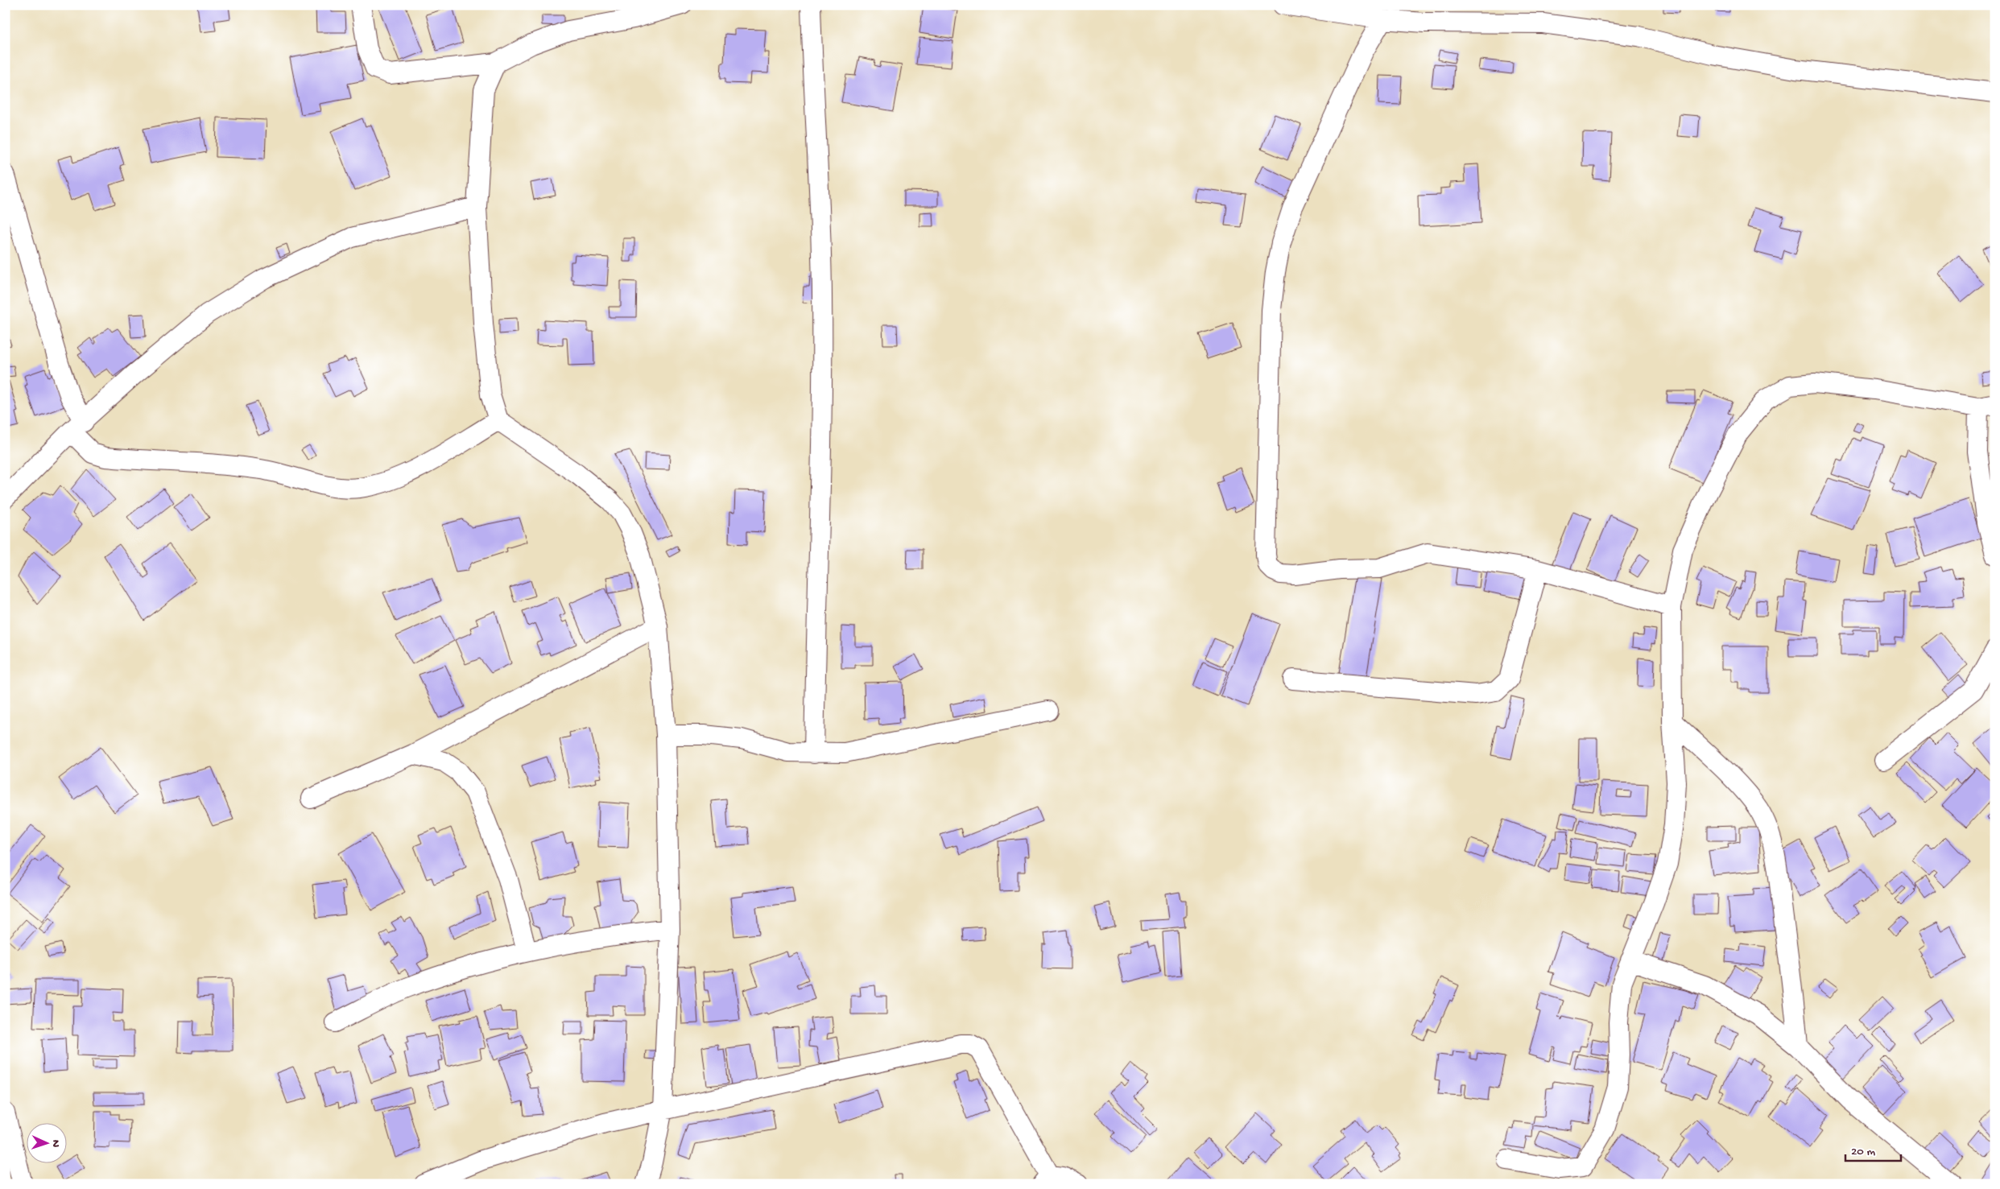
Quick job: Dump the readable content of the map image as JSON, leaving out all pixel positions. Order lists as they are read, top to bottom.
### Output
{
  "scale_bar": "20 m",
  "north": "right"
}
